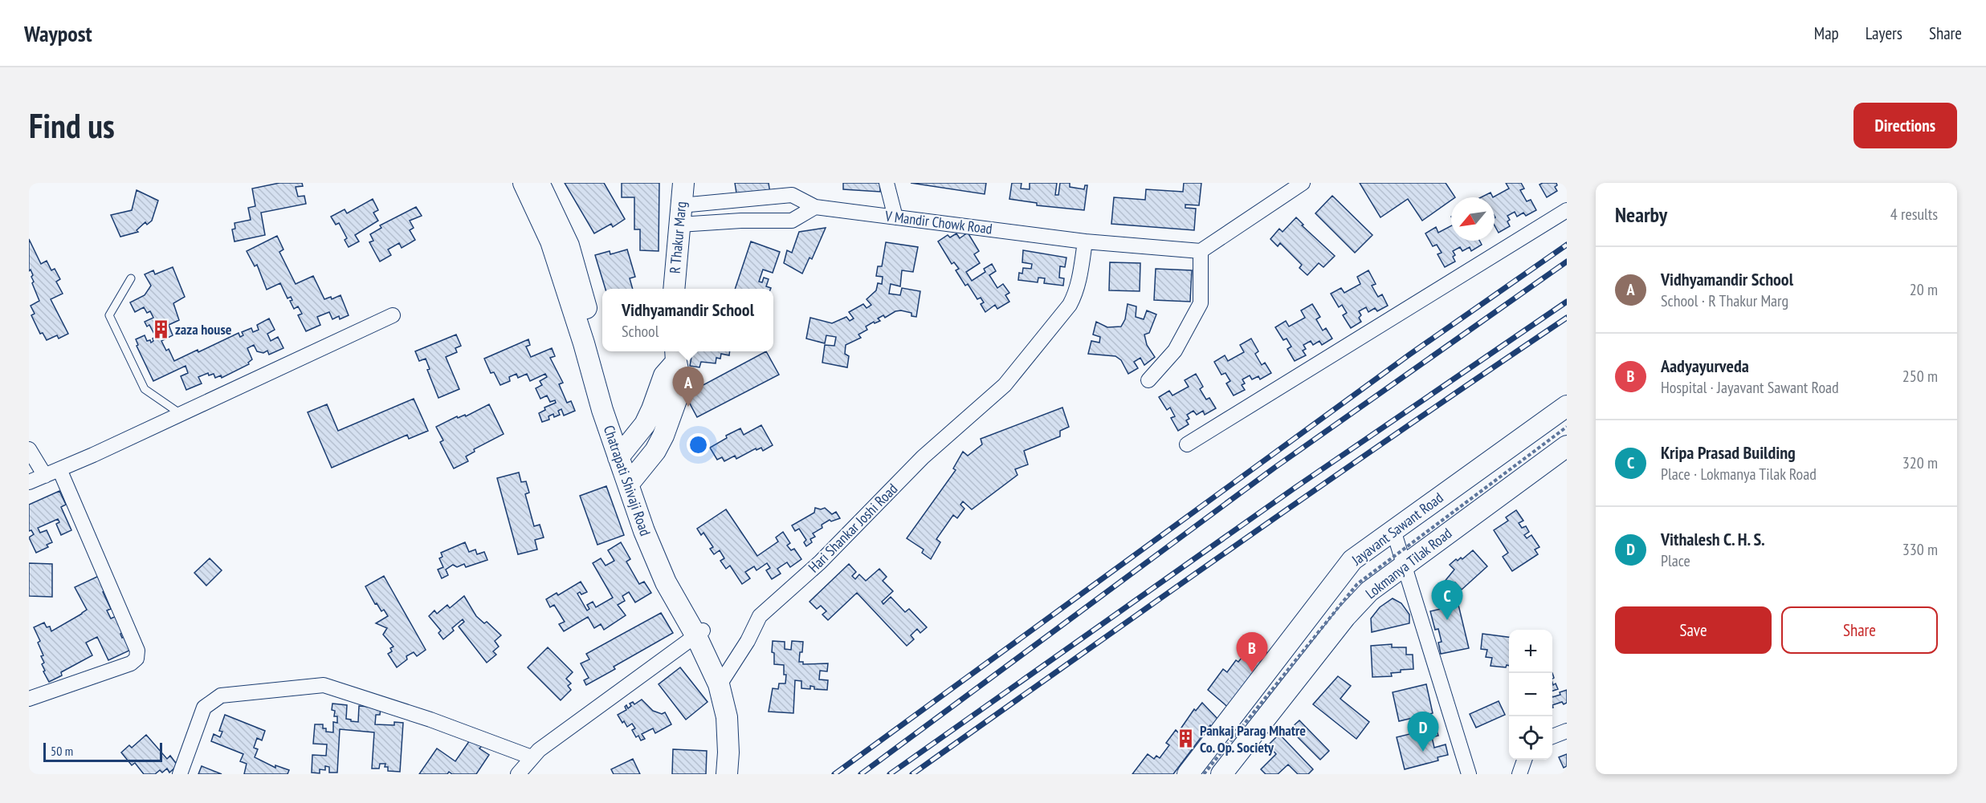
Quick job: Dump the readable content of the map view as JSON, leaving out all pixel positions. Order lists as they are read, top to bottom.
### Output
{
  "streets": {
    "street": [
      "V Mandir Chowk Road",
      "R Thakur Marg",
      "Chatrapati Shivaji Road",
      "Hari Shankar Joshi Road",
      "Jayavant Sawant Road",
      "Lokmanya Tilak Road"
    ]
  },
  "crossings": [
    ["V Mandir Chowk Road", "R Thakur Marg"],
    ["V Mandir Chowk Road", "Hari Shankar Joshi Road"]
  ],
  "places": {
    "building": ["zaza house", "Pankaj Parag Mhatre Co. Op. Society"]
  },
  "scale_bar": "50 m",
  "north": "bottom left",
  "page": {
    "header": "Waypost",
    "nav": ["Map", "Layers", "Share"],
    "buttons": [
      "Directions",
      ["Save", "Share"]
    ],
    "title": "Find us",
    "heading": ["Nearby", "4 results"],
    "list": [
      {
        "mark": "A",
        "name": "Vidhyamandir School",
        "note": "School · R Thakur Marg",
        "value": "20 m"
      },
      {
        "mark": "B",
        "name": "Aadyayurveda",
        "note": "Hospital · Jayavant Sawant Road",
        "value": "250 m"
      },
      {
        "mark": "C",
        "name": "Kripa Prasad Building",
        "note": "Place · Lokmanya Tilak Road",
        "value": "320 m"
      },
      {
        "mark": "D",
        "name": "Vithalesh C. H. S.",
        "note": "Place",
        "value": "330 m"
      }
    ],
    "popup": ["Vidhyamandir School", "School"],
    "pins": [
      "A",
      "C",
      "B",
      "D"
    ],
    "map_buttons": ["+", "−"],
    "scale": "50 m"
  }
}
